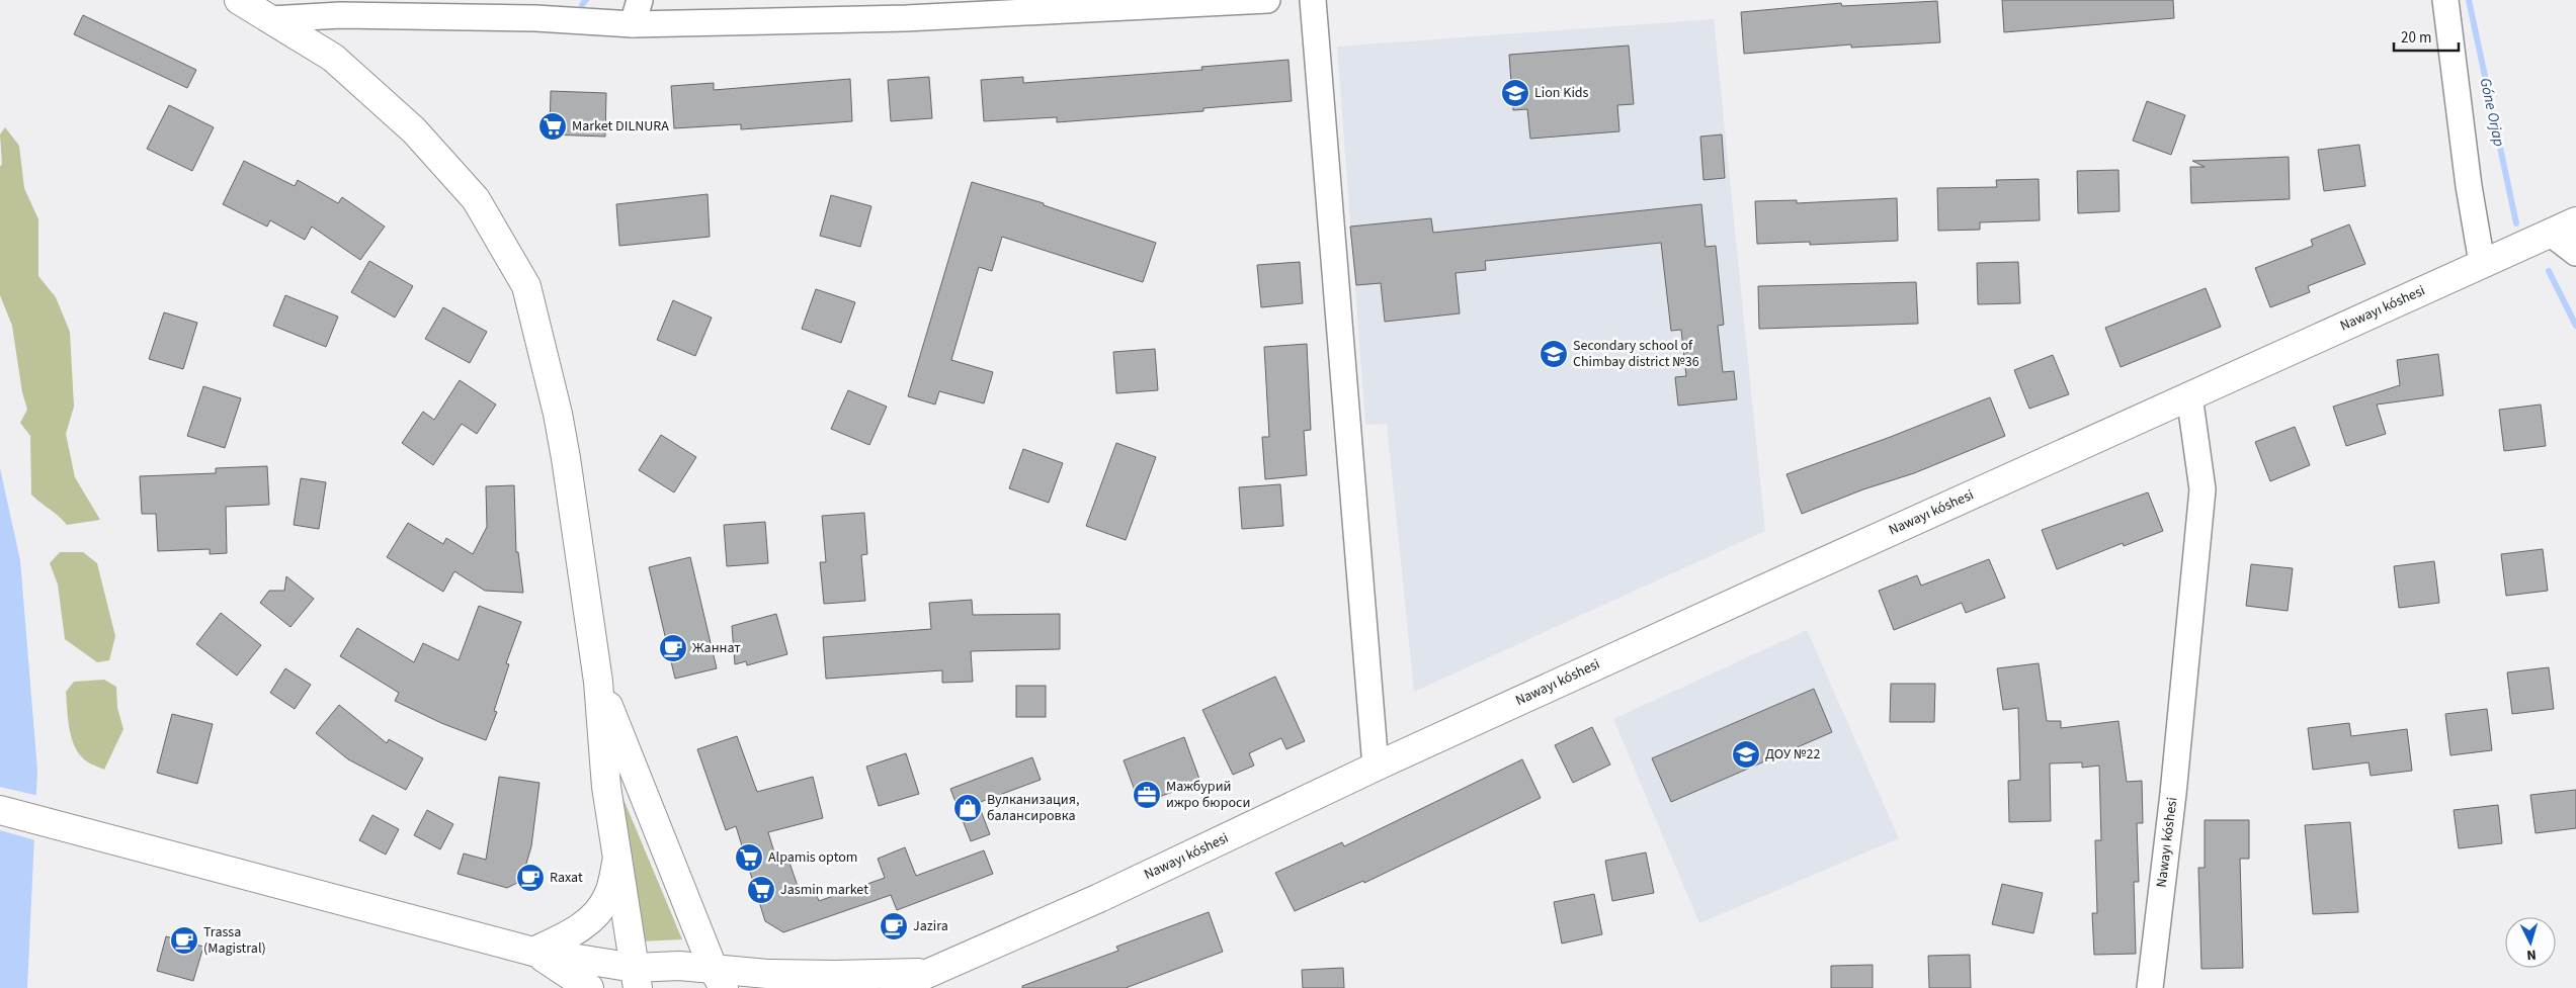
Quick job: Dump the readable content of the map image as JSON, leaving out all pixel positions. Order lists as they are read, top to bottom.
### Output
{
  "streets": {
    "main road": ["Nawayı kóshesi"]
  },
  "water": ["Góne Orjap"],
  "places": {
    "school or university": ["Lion Kids", "Secondary school of Chimbay district №36", "ДОУ №22"],
    "supermarket": ["Market DILNURA", "Alpamis optom", "Jasmin market"],
    "cafe": [
      "Жаннат",
      "Raxat",
      "Jazira",
      "Trassa (Magistral)"
    ],
    "office": ["Мажбурий ижро бюроси"],
    "shop": ["Вулканизация, балансировка"]
  },
  "scale_bar": "20 m",
  "north": "bottom"
}
